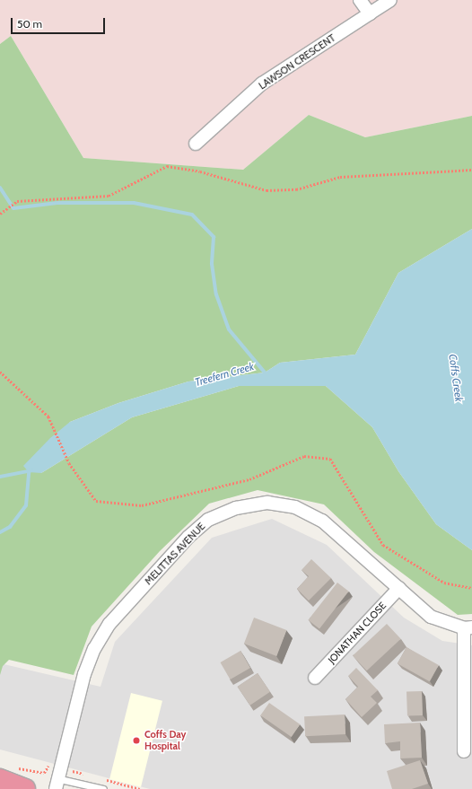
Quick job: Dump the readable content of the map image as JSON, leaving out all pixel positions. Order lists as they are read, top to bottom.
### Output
{
  "streets": {
    "street": ["LAWSON CRESCENT", "MELITTAS AVENUE", "JONATHAN CLOSE"]
  },
  "crossings": [
    ["MELITTAS AVENUE", "JONATHAN CLOSE"]
  ],
  "water": ["Treefern Creek", "Coffs Creek"],
  "places": ["Coffs Day Hospital"],
  "scale_bar": "50 m"
}
